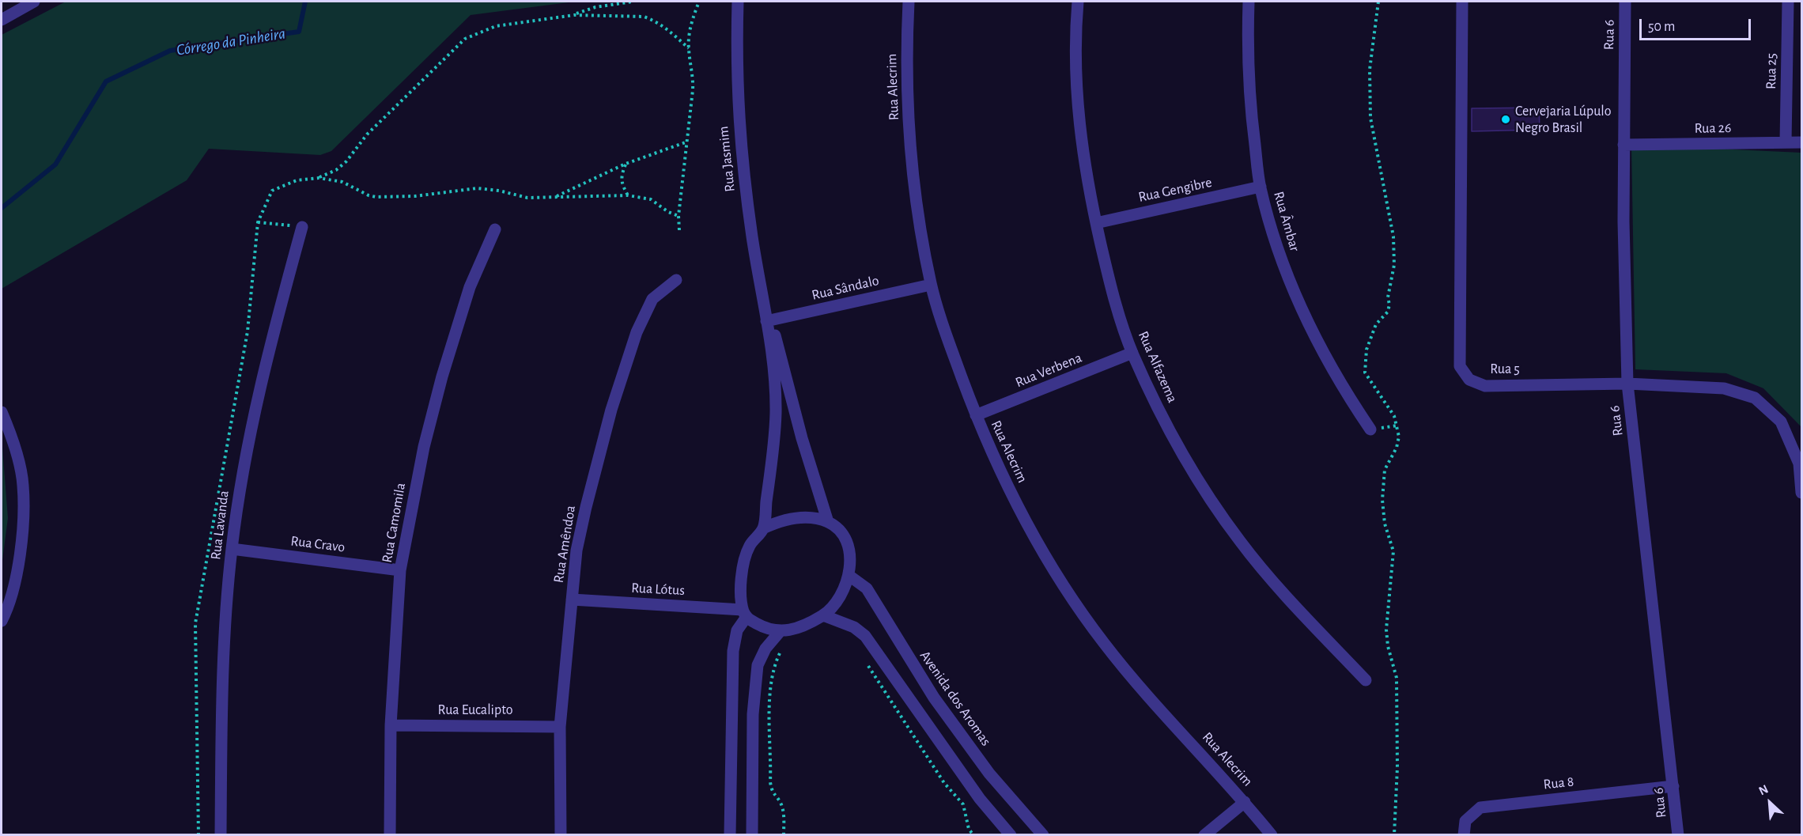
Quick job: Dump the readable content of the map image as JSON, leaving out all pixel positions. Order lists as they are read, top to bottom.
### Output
{
  "streets": {
    "street": [
      "Rua 6",
      "Rua 25",
      "Rua Alecrim",
      "Rua 26",
      "Rua Jasmim",
      "Rua Gengibre",
      "Rua Âmbar",
      "Rua Sândalo",
      "Rua Alfazema",
      "Rua 5",
      "Rua Verbena",
      "Rua Camomila",
      "Rua Lavanda",
      "Rua Cravo",
      "Rua Amêndoa",
      "Rua Lótus",
      "Avenida dos Aromas",
      "Rua Eucalipto",
      "Rua 8"
    ]
  },
  "crossings": [
    ["Rua 6", "Rua 26"],
    ["Rua 6", "Rua 5"],
    ["Rua 6", "Rua 8"],
    ["Rua 25", "Rua 26"],
    ["Rua Alecrim", "Rua Sândalo"],
    ["Rua Alecrim", "Rua Verbena"],
    ["Rua Jasmim", "Rua Sândalo"],
    ["Rua Gengibre", "Rua Âmbar"],
    ["Rua Gengibre", "Rua Alfazema"],
    ["Rua Alfazema", "Rua Verbena"],
    ["Rua Camomila", "Rua Cravo"],
    ["Rua Camomila", "Rua Eucalipto"],
    ["Rua Lavanda", "Rua Cravo"],
    ["Rua Amêndoa", "Rua Lótus"],
    ["Rua Amêndoa", "Rua Eucalipto"],
    ["Rua Lótus", "Avenida dos Aromas"]
  ],
  "water": ["Córrego da Pinheira"],
  "places": ["Cervejaria Lúpulo Negro Brasil"],
  "scale_bar": "50 m",
  "north": "top left"
}
